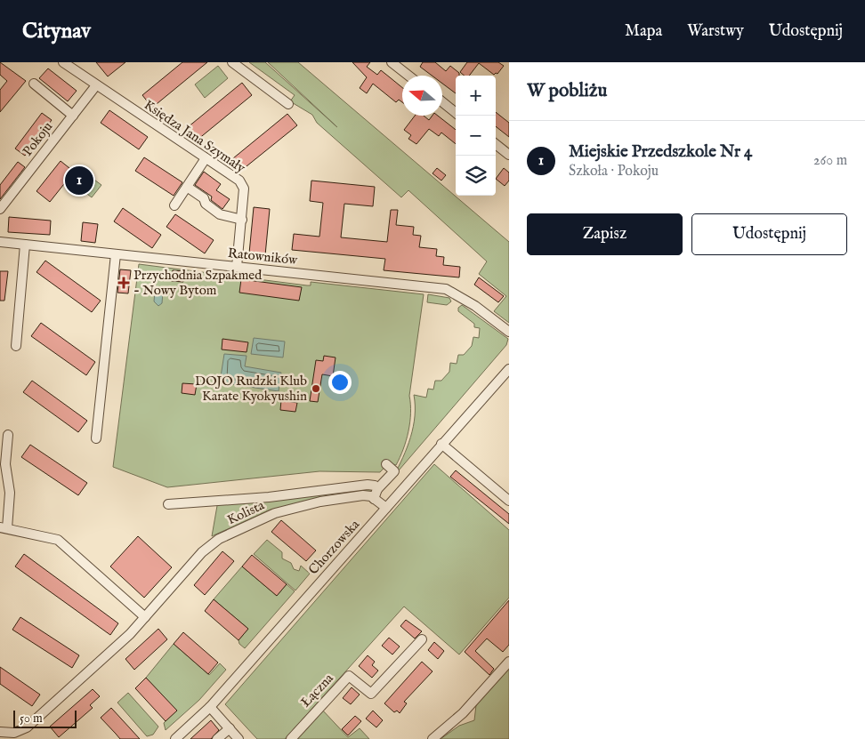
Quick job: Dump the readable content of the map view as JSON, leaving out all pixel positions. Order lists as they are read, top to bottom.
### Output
{
  "streets": {
    "street": [
      "Księdza Jana Szymały",
      "Pokoju",
      "Ratowników",
      "Kolista",
      "Chorzowska",
      "Łączna"
    ]
  },
  "crossings": [
    ["Księdza Jana Szymały", "Pokoju"],
    ["Księdza Jana Szymały", "Ratowników"]
  ],
  "places": {
    "health": ["Przychodnia Szpakmed - Nowy Bytom"],
    "other": ["DOJO Rudzki Klub Karate Kyokyushin"]
  },
  "scale_bar": "50 m",
  "north": "left",
  "page": {
    "header": "Citynav",
    "nav": ["Mapa", "Warstwy", "Udostępnij"],
    "heading": "W pobliżu",
    "map_buttons": ["+", "−"],
    "list": [
      {
        "mark": "1",
        "name": "Miejskie Przedszkole Nr 4",
        "note": "Szkoła · Pokoju",
        "value": "260 m"
      }
    ],
    "pins": "1",
    "buttons": ["Zapisz", "Udostępnij"],
    "scale": "50 m"
  }
}
